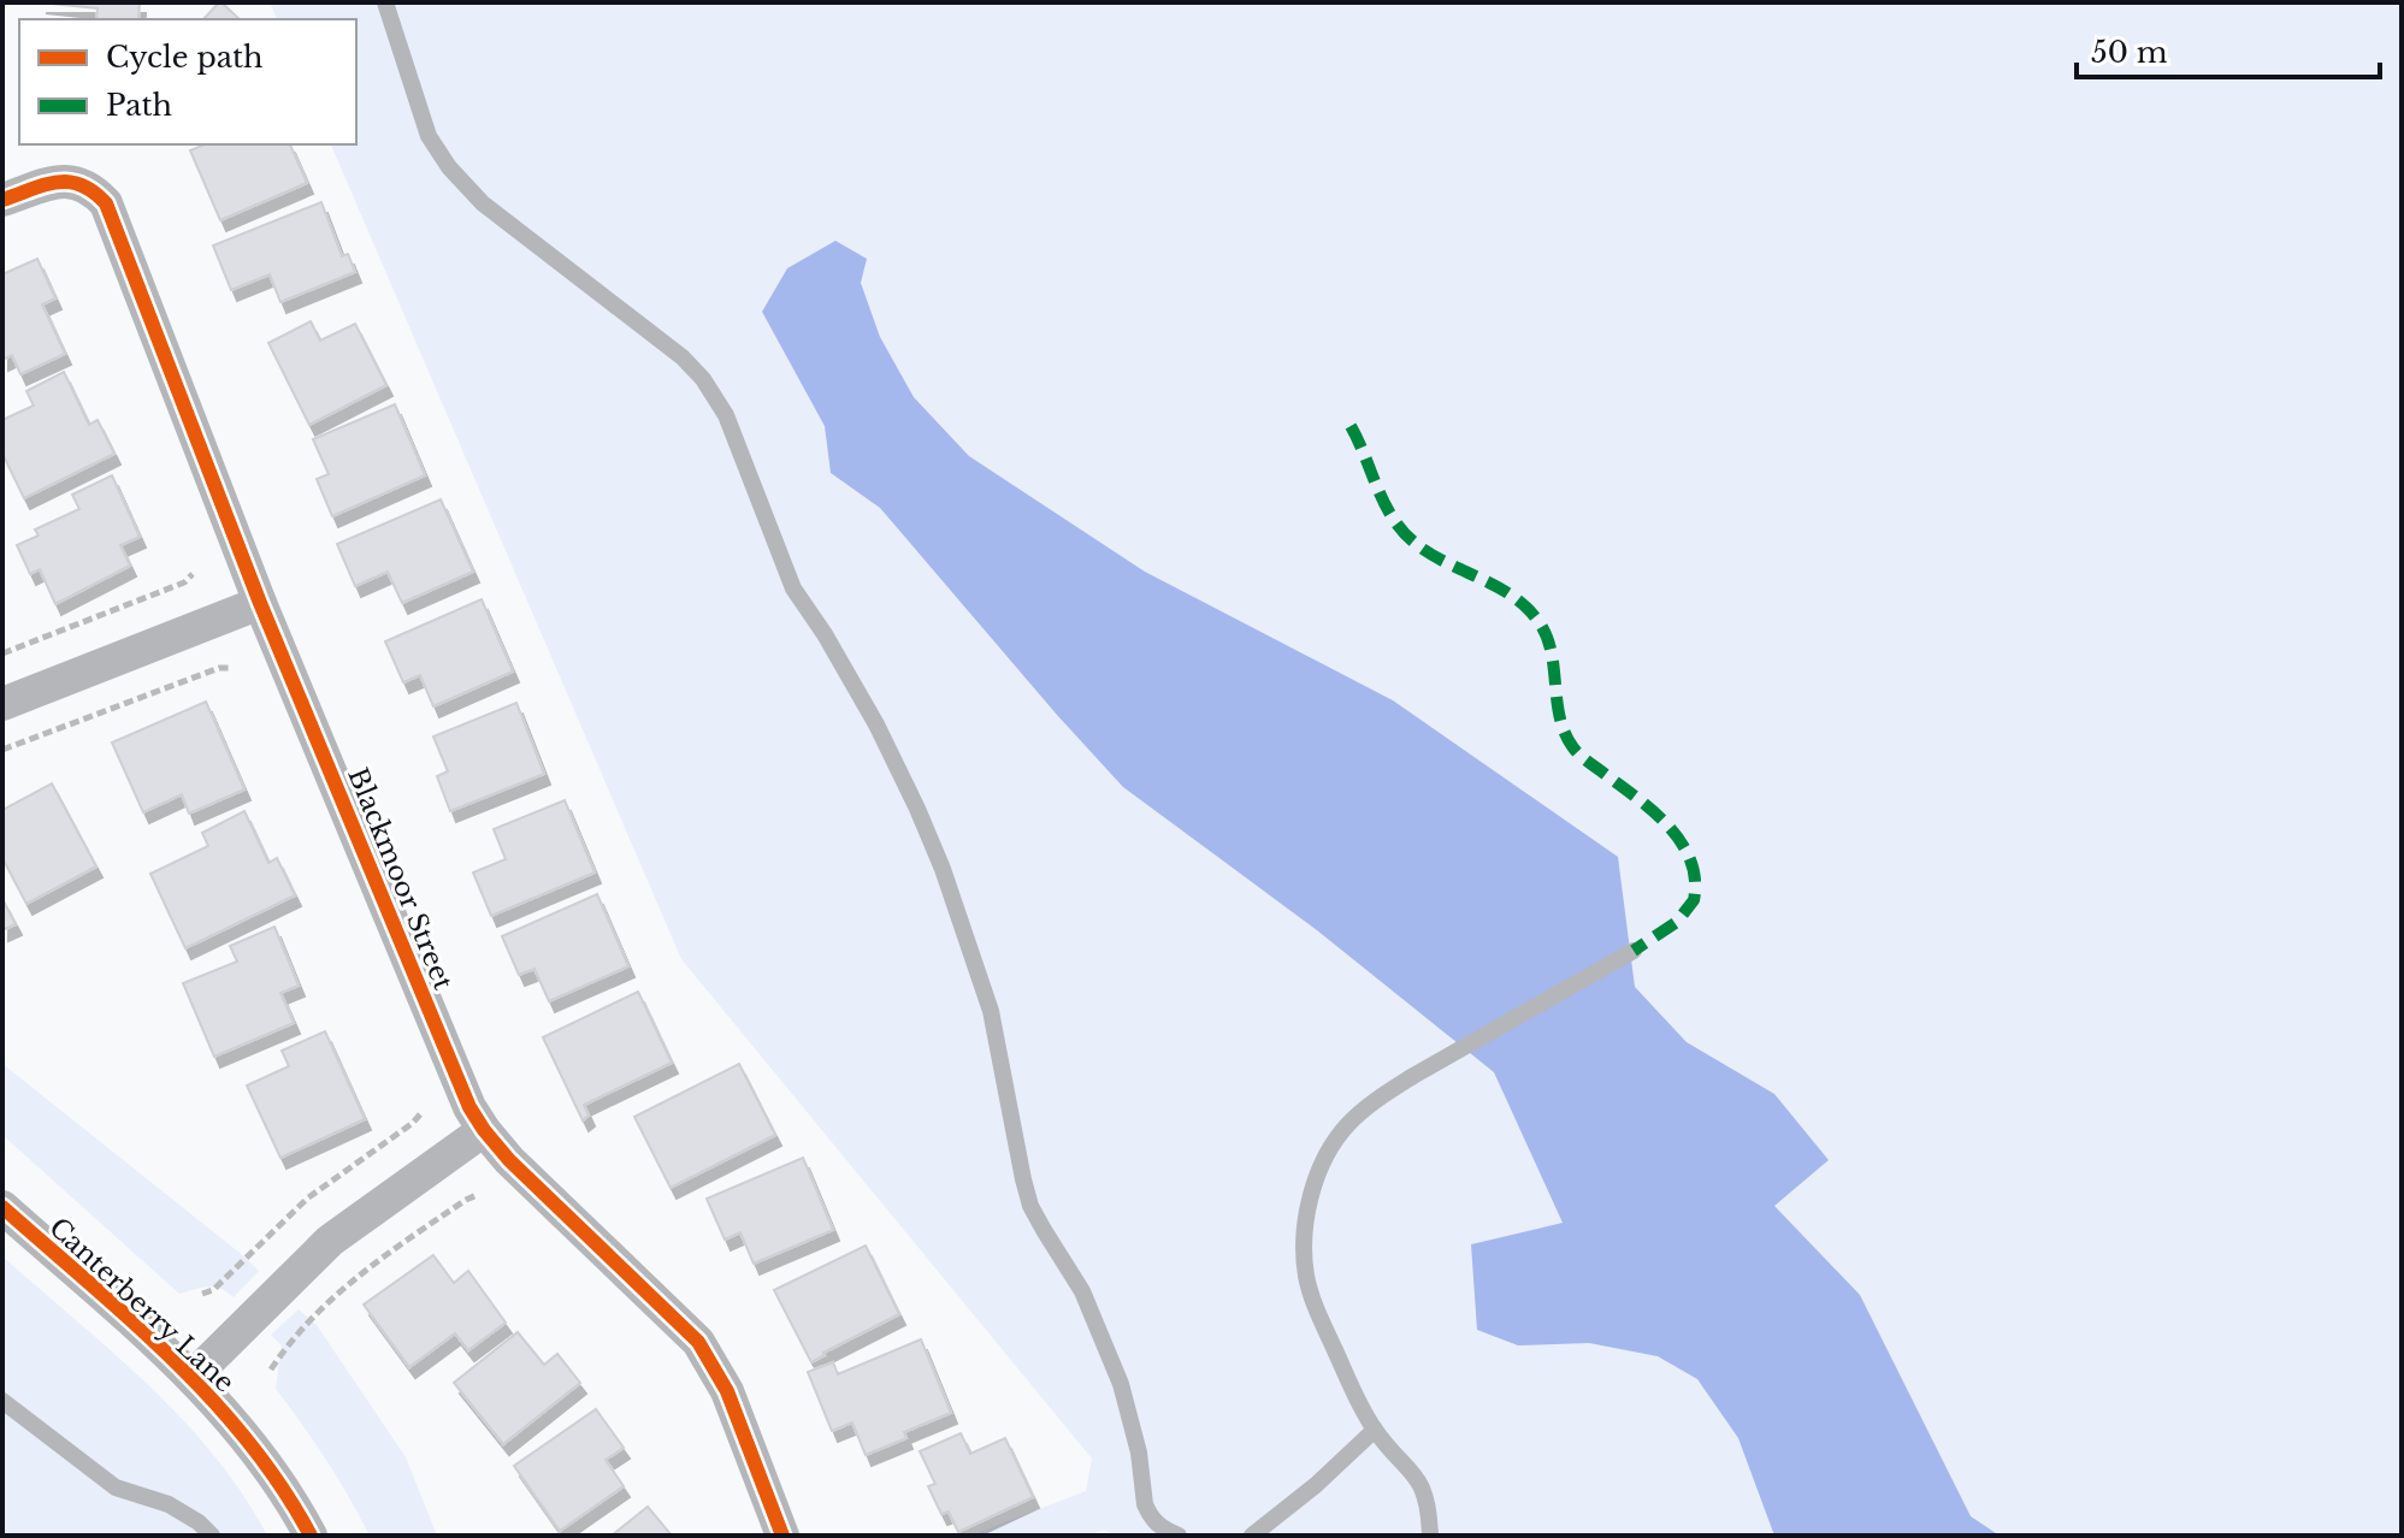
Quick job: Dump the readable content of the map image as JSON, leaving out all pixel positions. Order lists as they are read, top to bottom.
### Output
{
  "streets": {
    "street": ["Blackmoor Street", "Canterberry Lane"]
  },
  "legend": ["Cycle path", "Path"],
  "scale_bar": "50 m"
}
